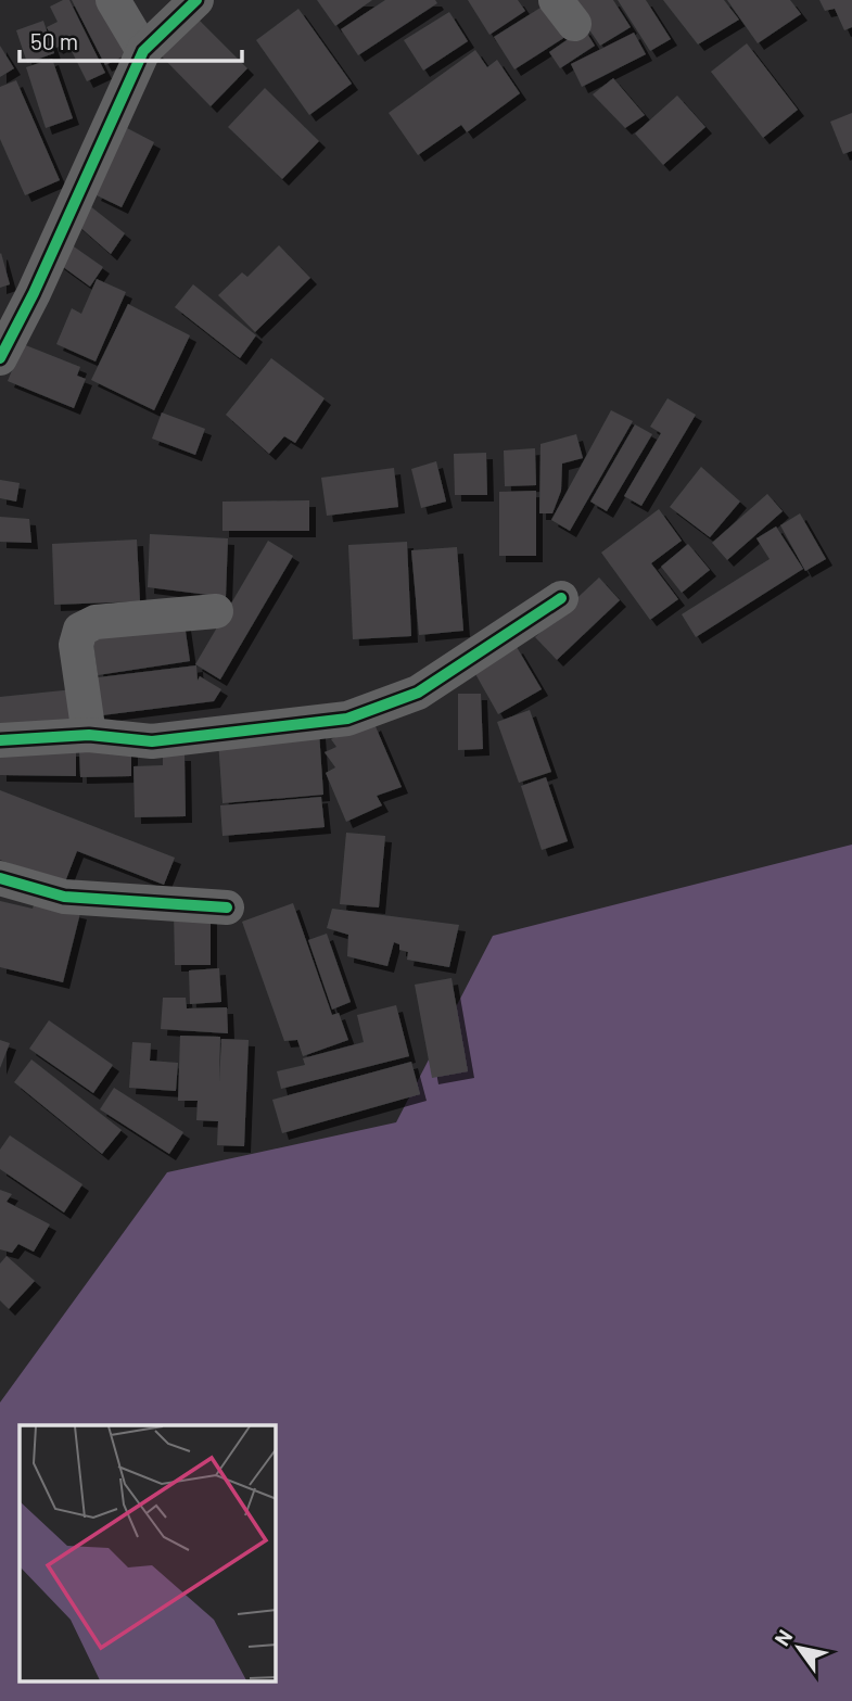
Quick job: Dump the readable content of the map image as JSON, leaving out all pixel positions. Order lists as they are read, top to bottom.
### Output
{
  "scale_bar": "50 m",
  "north": "top left"
}
